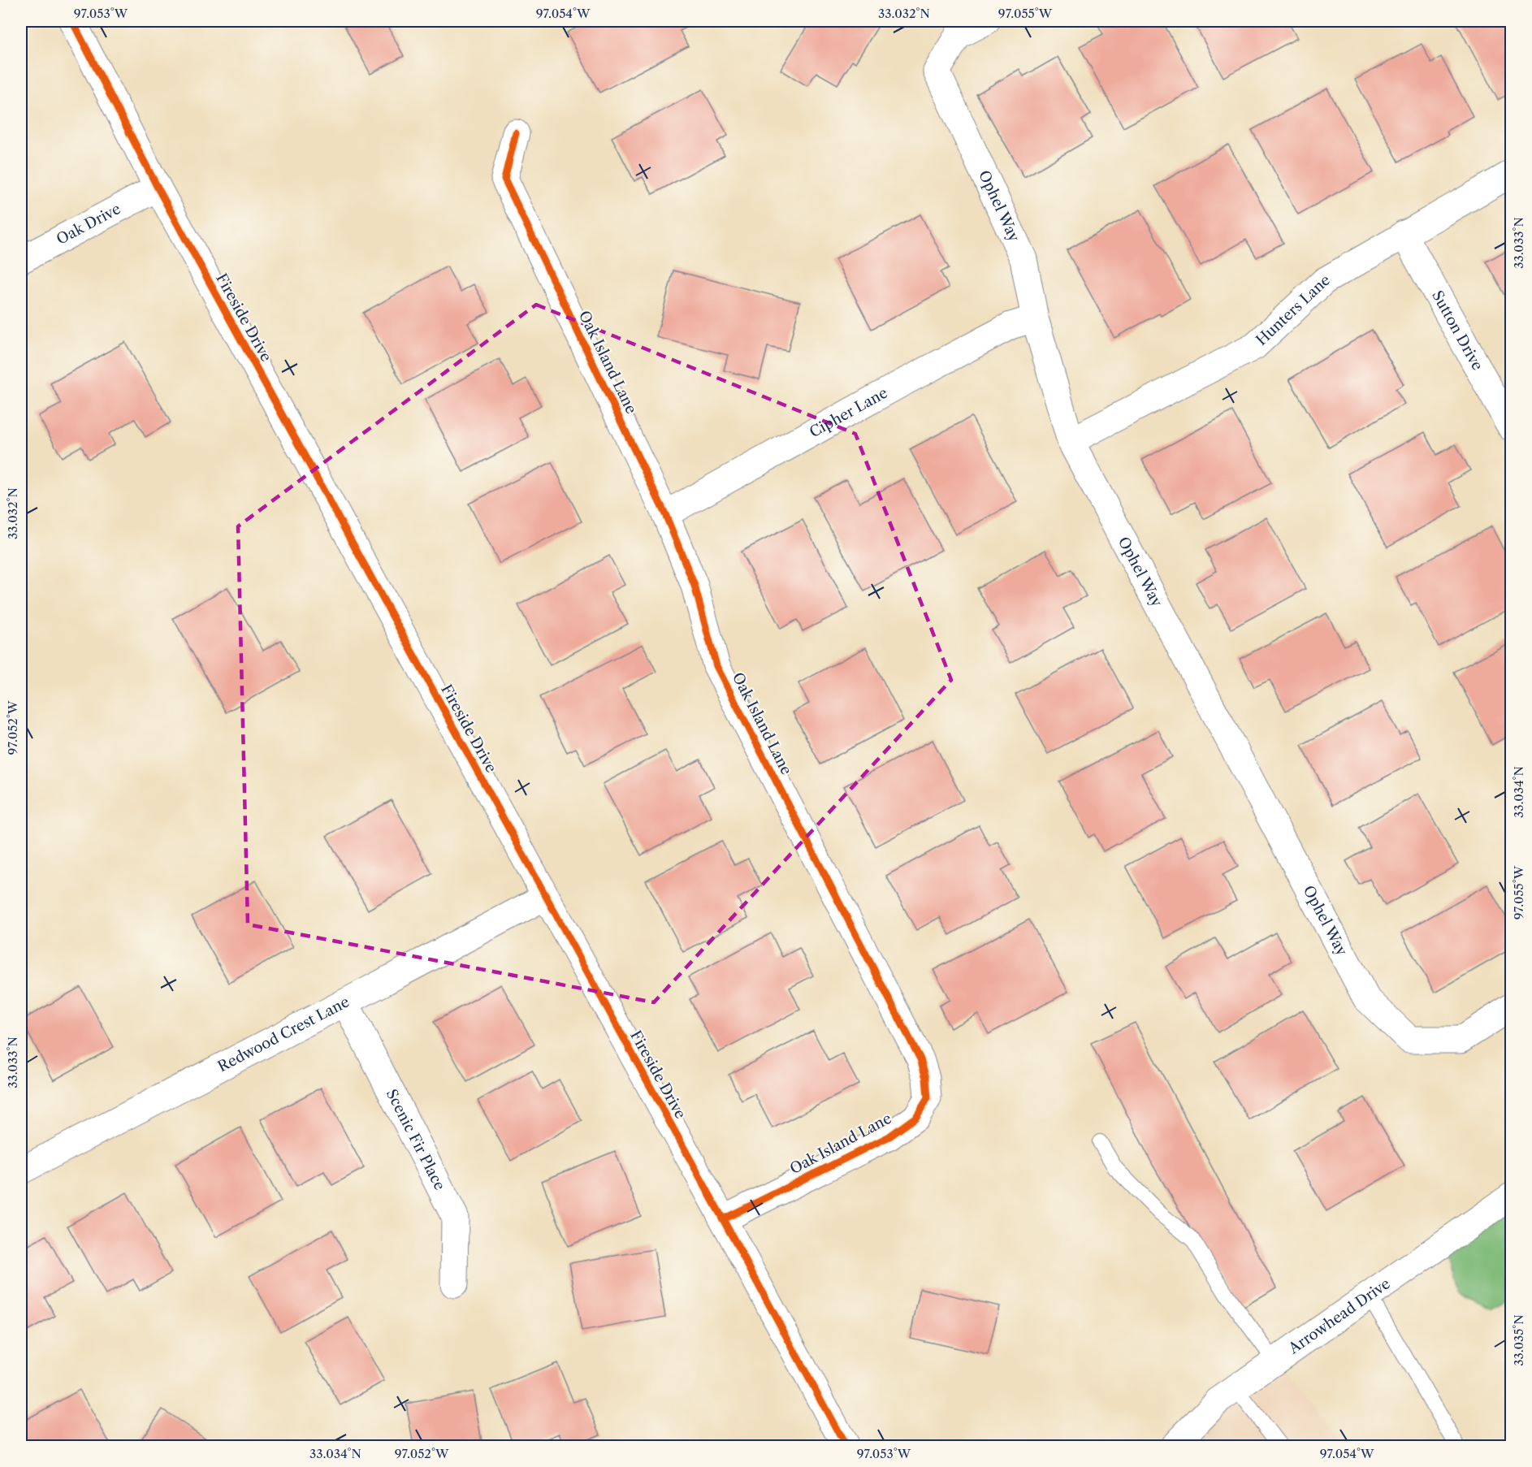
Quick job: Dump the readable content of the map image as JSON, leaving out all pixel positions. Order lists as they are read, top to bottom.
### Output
{
  "streets": {
    "street": [
      "Ophel Way",
      "Oak Drive",
      "Hunters Lane",
      "Fireside Drive",
      "Sutton Drive",
      "Oak Island Lane",
      "Cipher Lane",
      "Redwood Crest Lane",
      "Scenic Fir Place",
      "Arrowhead Drive"
    ]
  },
  "crossings": [
    ["Ophel Way", "Hunters Lane"],
    ["Ophel Way", "Cipher Lane"],
    ["Oak Drive", "Fireside Drive"],
    ["Hunters Lane", "Sutton Drive"],
    ["Fireside Drive", "Oak Island Lane"],
    ["Fireside Drive", "Redwood Crest Lane"],
    ["Oak Island Lane", "Cipher Lane"],
    ["Redwood Crest Lane", "Scenic Fir Place"]
  ],
  "coordinates": [
    "97.053°W",
    "97.054°W",
    "33.032°N",
    "97.055°W",
    "33.033°N",
    "97.052°W",
    "33.034°N",
    "33.035°N"
  ]
}
